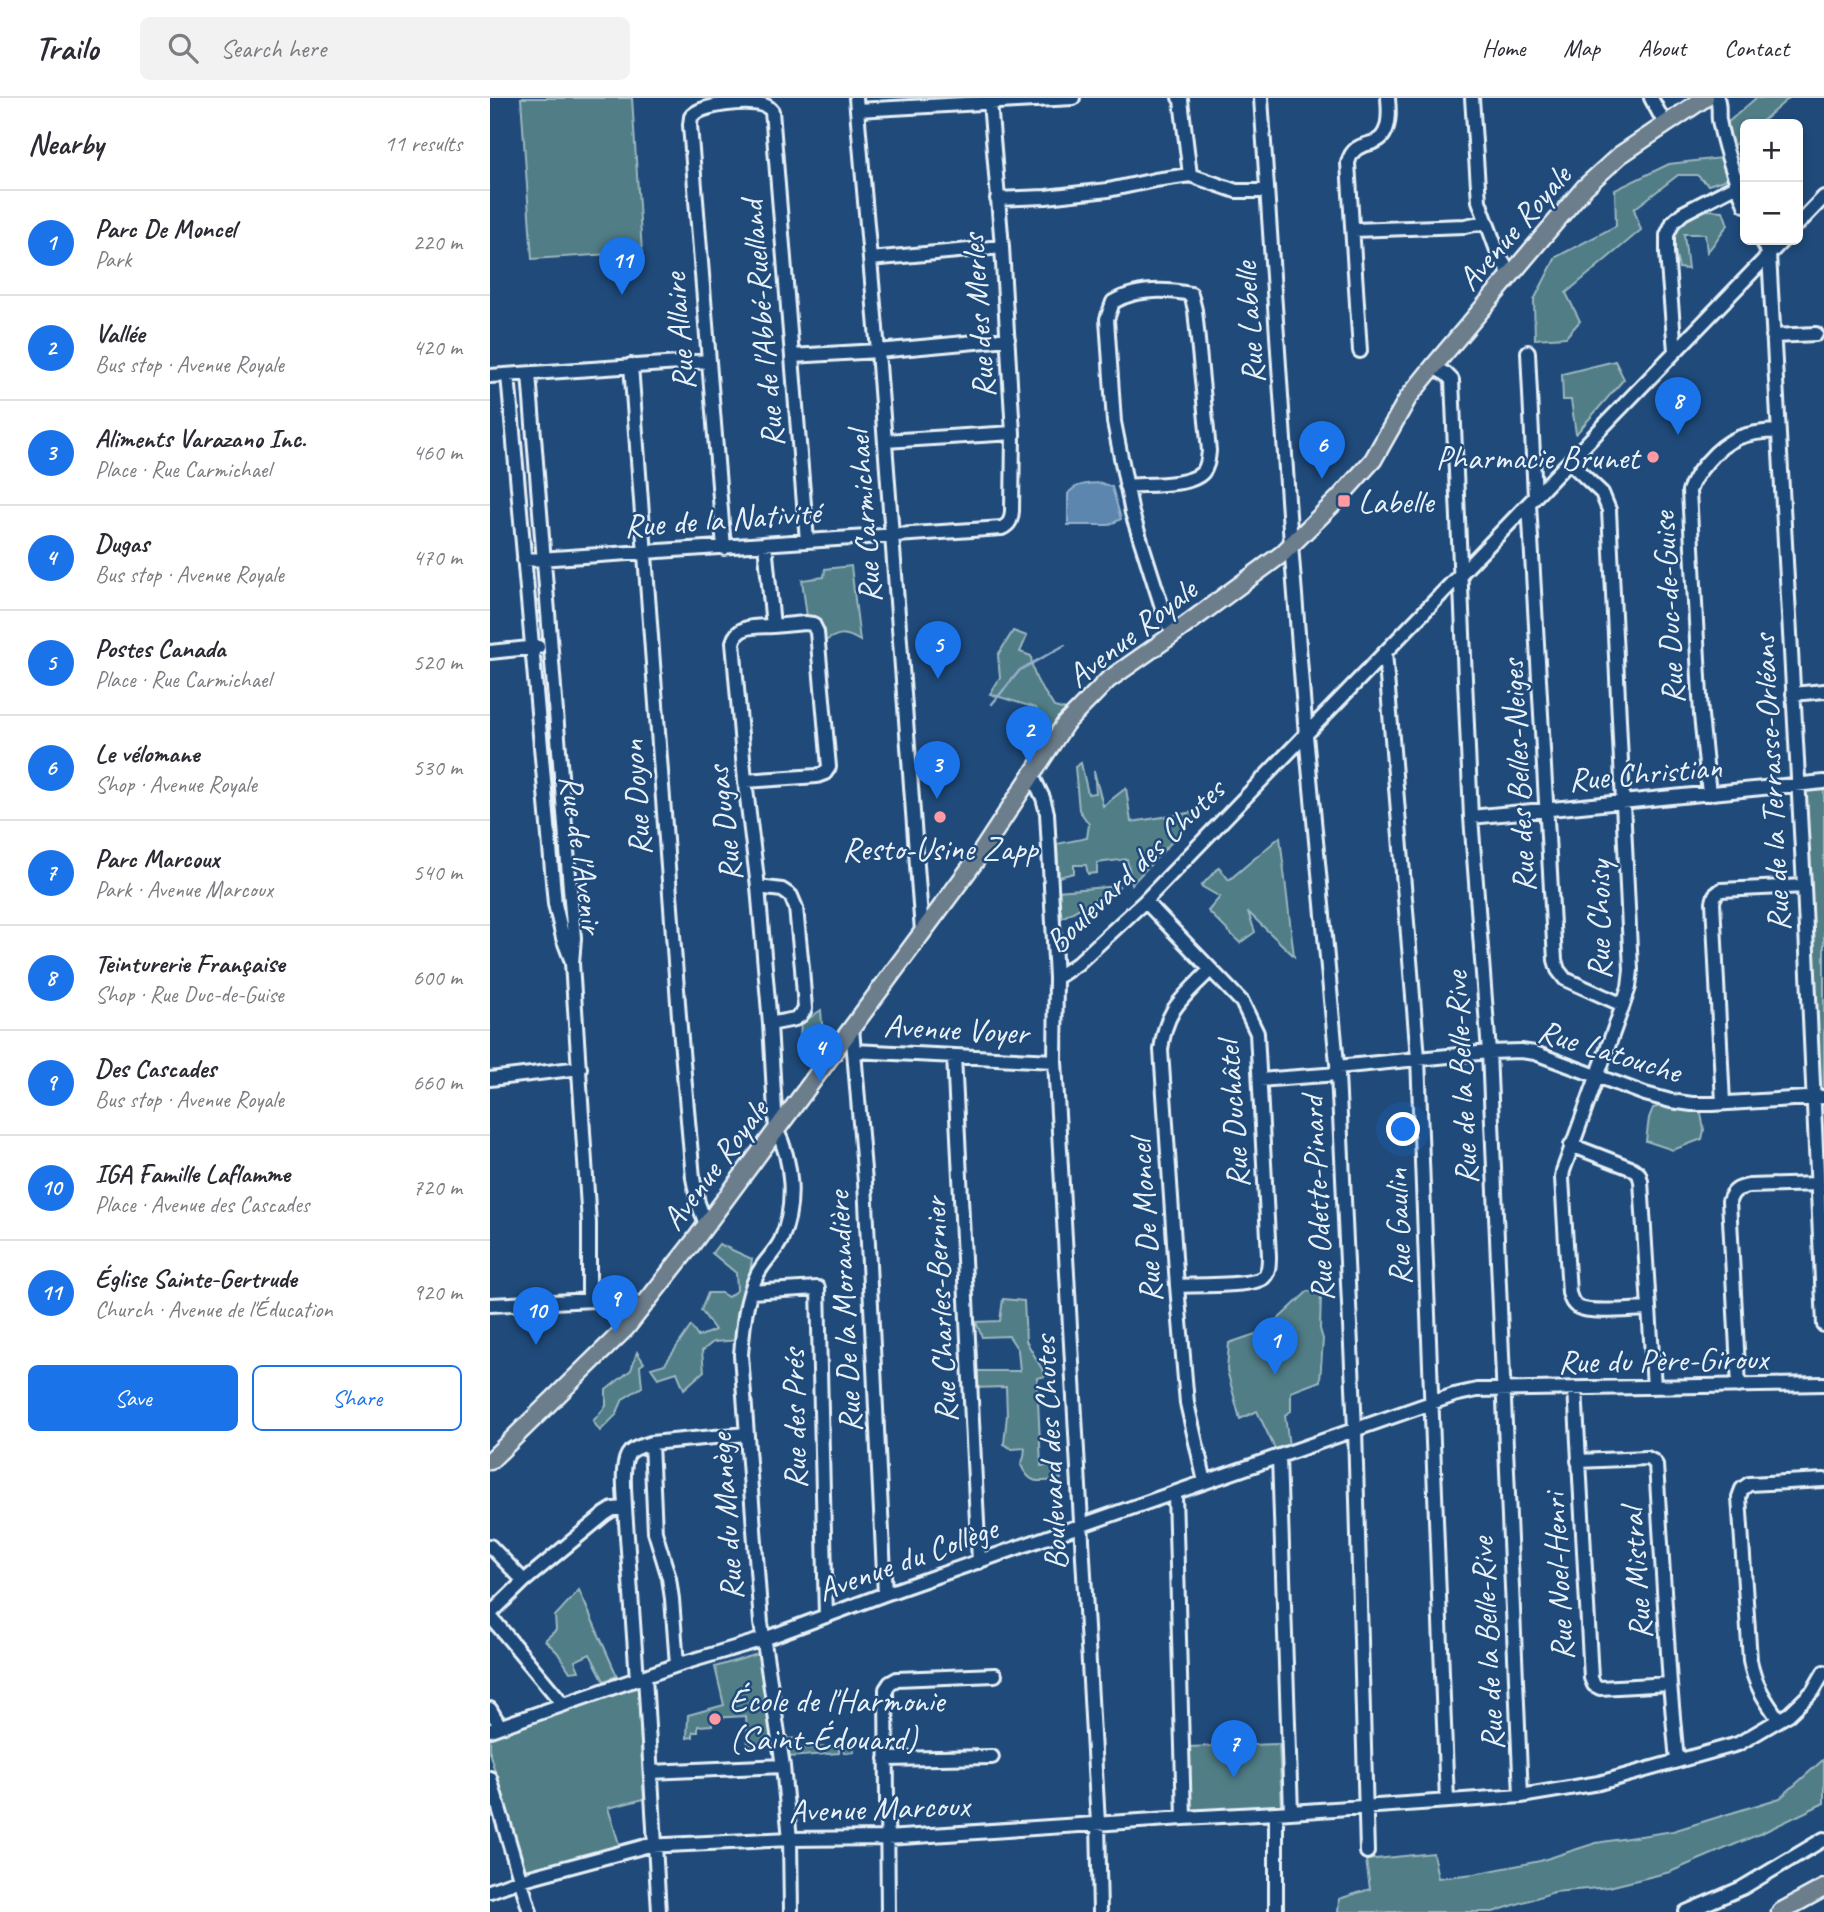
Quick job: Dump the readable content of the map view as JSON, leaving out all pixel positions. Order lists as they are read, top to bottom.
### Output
{
  "streets": {
    "main road": ["Avenue Royale"],
    "street": [
      "Rue des Merles",
      "Rue Labelle",
      "Rue de l'Abbé-Ruelland",
      "Rue Allaire",
      "Rue Carmichael",
      "Rue de la Nativité",
      "Rue Duc-de-Guise",
      "Rue Christian",
      "Rue des Belles-Neiges",
      "Rue de la Terrasse-Orléans",
      "Rue Doyon",
      "Rue Dugas",
      "Rue de l'Avenir",
      "Boulevard des Chutes",
      "Rue Choisy",
      "Avenue Voyer",
      "Rue Latouche",
      "Rue de la Belle-Rive",
      "Rue Duchâtel",
      "Rue Odette-Pinard",
      "Rue De Moncel",
      "Rue Gaulin",
      "Rue Charles-Bernier",
      "Rue De la Morandière",
      "Rue du Père-Giroux",
      "Rue des Prés",
      "Rue du Manège",
      "Avenue du Collège",
      "Rue Mistral",
      "Rue Noel-Henri",
      "Avenue Marcoux"
    ]
  },
  "crossings": [
    ["Avenue Royale", "Rue Labelle"],
    ["Avenue Royale", "Rue Carmichael"],
    ["Avenue Royale", "Rue Doyon"],
    ["Avenue Royale", "Rue Dugas"],
    ["Avenue Royale", "Rue de la Belle-Rive"],
    ["Avenue Royale", "Rue Odette-Pinard"],
    ["Avenue Royale", "Rue De la Morandière"],
    ["Avenue Royale", "Rue du Manège"],
    ["Rue des Merles", "Rue de la Nativité"],
    ["Rue Labelle", "Rue Odette-Pinard"],
    ["Rue de l'Abbé-Ruelland", "Rue Allaire"],
    ["Rue de l'Abbé-Ruelland", "Rue de la Nativité"],
    ["Rue Allaire", "Rue de la Nativité"],
    ["Rue Carmichael", "Rue de la Nativité"],
    ["Rue de la Nativité", "Rue Doyon"],
    ["Rue de la Nativité", "Rue de l'Avenir"],
    ["Rue Duc-de-Guise", "Rue Christian"],
    ["Rue Duc-de-Guise", "Rue de la Terrasse-Orléans"],
    ["Rue Christian", "Rue des Belles-Neiges"],
    ["Rue Christian", "Rue de la Terrasse-Orléans"],
    ["Rue Christian", "Rue Choisy"],
    ["Rue Christian", "Rue de la Belle-Rive"],
    ["Rue des Belles-Neiges", "Boulevard des Chutes"],
    ["Rue des Belles-Neiges", "Rue Choisy"],
    ["Rue de la Terrasse-Orléans", "Boulevard des Chutes"],
    ["Rue de la Terrasse-Orléans", "Rue Latouche"],
    ["Rue Dugas", "Rue du Manège"],
    ["Boulevard des Chutes", "Rue Choisy"],
    ["Boulevard des Chutes", "Avenue Voyer"],
    ["Boulevard des Chutes", "Rue de la Belle-Rive"],
    ["Boulevard des Chutes", "Rue Duchâtel"],
    ["Boulevard des Chutes", "Rue Odette-Pinard"],
    ["Boulevard des Chutes", "Rue Gaulin"],
    ["Boulevard des Chutes", "Avenue du Collège"],
    ["Boulevard des Chutes", "Avenue Marcoux"],
    ["Rue Choisy", "Rue Latouche"],
    ["Avenue Voyer", "Rue Charles-Bernier"],
    ["Avenue Voyer", "Rue De la Morandière"],
    ["Rue Latouche", "Rue de la Belle-Rive"],
    ["Rue Latouche", "Rue Duchâtel"],
    ["Rue Latouche", "Rue Odette-Pinard"],
    ["Rue Latouche", "Rue Gaulin"],
    ["Rue de la Belle-Rive", "Rue du Père-Giroux"],
    ["Rue de la Belle-Rive", "Avenue du Collège"],
    ["Rue de la Belle-Rive", "Avenue Marcoux"],
    ["Rue Duchâtel", "Rue De Moncel"],
    ["Rue Odette-Pinard", "Avenue du Collège"],
    ["Rue Odette-Pinard", "Avenue Marcoux"],
    ["Rue De Moncel", "Avenue du Collège"],
    ["Rue Gaulin", "Avenue du Collège"],
    ["Rue Gaulin", "Avenue Marcoux"],
    ["Rue Charles-Bernier", "Avenue du Collège"],
    ["Rue De la Morandière", "Avenue du Collège"],
    ["Rue du Père-Giroux", "Avenue du Collège"],
    ["Rue du Père-Giroux", "Rue Noel-Henri"],
    ["Rue des Prés", "Rue du Manège"],
    ["Rue des Prés", "Avenue du Collège"],
    ["Rue du Manège", "Avenue du Collège"],
    ["Rue du Manège", "Avenue Marcoux"],
    ["Rue Mistral", "Rue Noel-Henri"],
    ["Rue Mistral", "Avenue Marcoux"]
  ],
  "places": {
    "other": ["Pharmacie Brunet", "Resto-Usine Zapp", "École de l'Harmonie (Saint-Édouard)"],
    "transit": ["Labelle"]
  },
  "page": {
    "header": "Trailo",
    "search": "Search here",
    "nav": [
      "Home",
      "Map",
      "About",
      "Contact"
    ],
    "heading": ["Nearby", "11 results"],
    "map_buttons": ["+", "−"],
    "list": [
      {
        "mark": "1",
        "name": "Parc De Moncel",
        "note": "Park",
        "value": "220 m"
      },
      {
        "mark": "2",
        "name": "Vallée",
        "note": "Bus stop · Avenue Royale",
        "value": "420 m"
      },
      {
        "mark": "3",
        "name": "Aliments Varazano Inc.",
        "note": "Place · Rue Carmichael",
        "value": "460 m"
      },
      {
        "mark": "4",
        "name": "Dugas",
        "note": "Bus stop · Avenue Royale",
        "value": "470 m"
      },
      {
        "mark": "5",
        "name": "Postes Canada",
        "note": "Place · Rue Carmichael",
        "value": "520 m"
      },
      {
        "mark": "6",
        "name": "Le vélomane",
        "note": "Shop · Avenue Royale",
        "value": "530 m"
      },
      {
        "mark": "7",
        "name": "Parc Marcoux",
        "note": "Park · Avenue Marcoux",
        "value": "540 m"
      },
      {
        "mark": "8",
        "name": "Teinturerie Française",
        "note": "Shop · Rue Duc-de-Guise",
        "value": "600 m"
      },
      {
        "mark": "9",
        "name": "Des Cascades",
        "note": "Bus stop · Avenue Royale",
        "value": "660 m"
      },
      {
        "mark": "10",
        "name": "IGA Famille Laflamme",
        "note": "Place · Avenue des Cascades",
        "value": "720 m"
      },
      {
        "mark": "11",
        "name": "Église Sainte-Gertrude",
        "note": "Church · Avenue de l'Éducation",
        "value": "920 m"
      }
    ],
    "pins": [
      "11",
      "8",
      "6",
      "5",
      "2",
      "3",
      "4",
      "9",
      "10",
      "1",
      "7"
    ],
    "buttons": ["Save", "Share"]
  }
}
